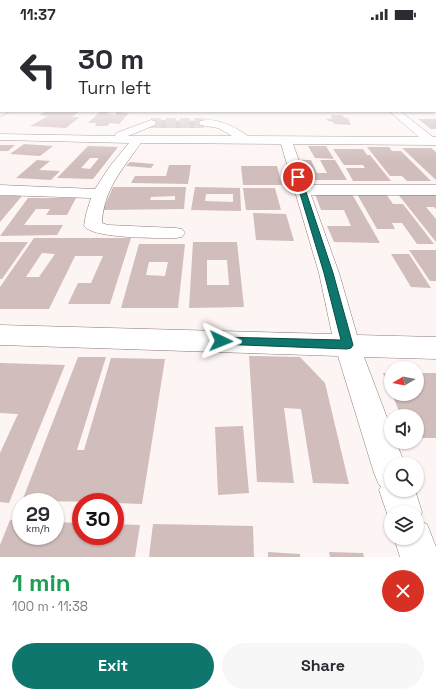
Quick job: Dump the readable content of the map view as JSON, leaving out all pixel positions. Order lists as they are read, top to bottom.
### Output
{
  "north": "left",
  "page": {
    "status": "11:37",
    "turn": ["30 m", "Turn left"],
    "speed": "29 km/h",
    "limit": "30",
    "heading": ["1 min", "100 m · 11:38"],
    "buttons": ["Exit", "Share"]
  }
}
